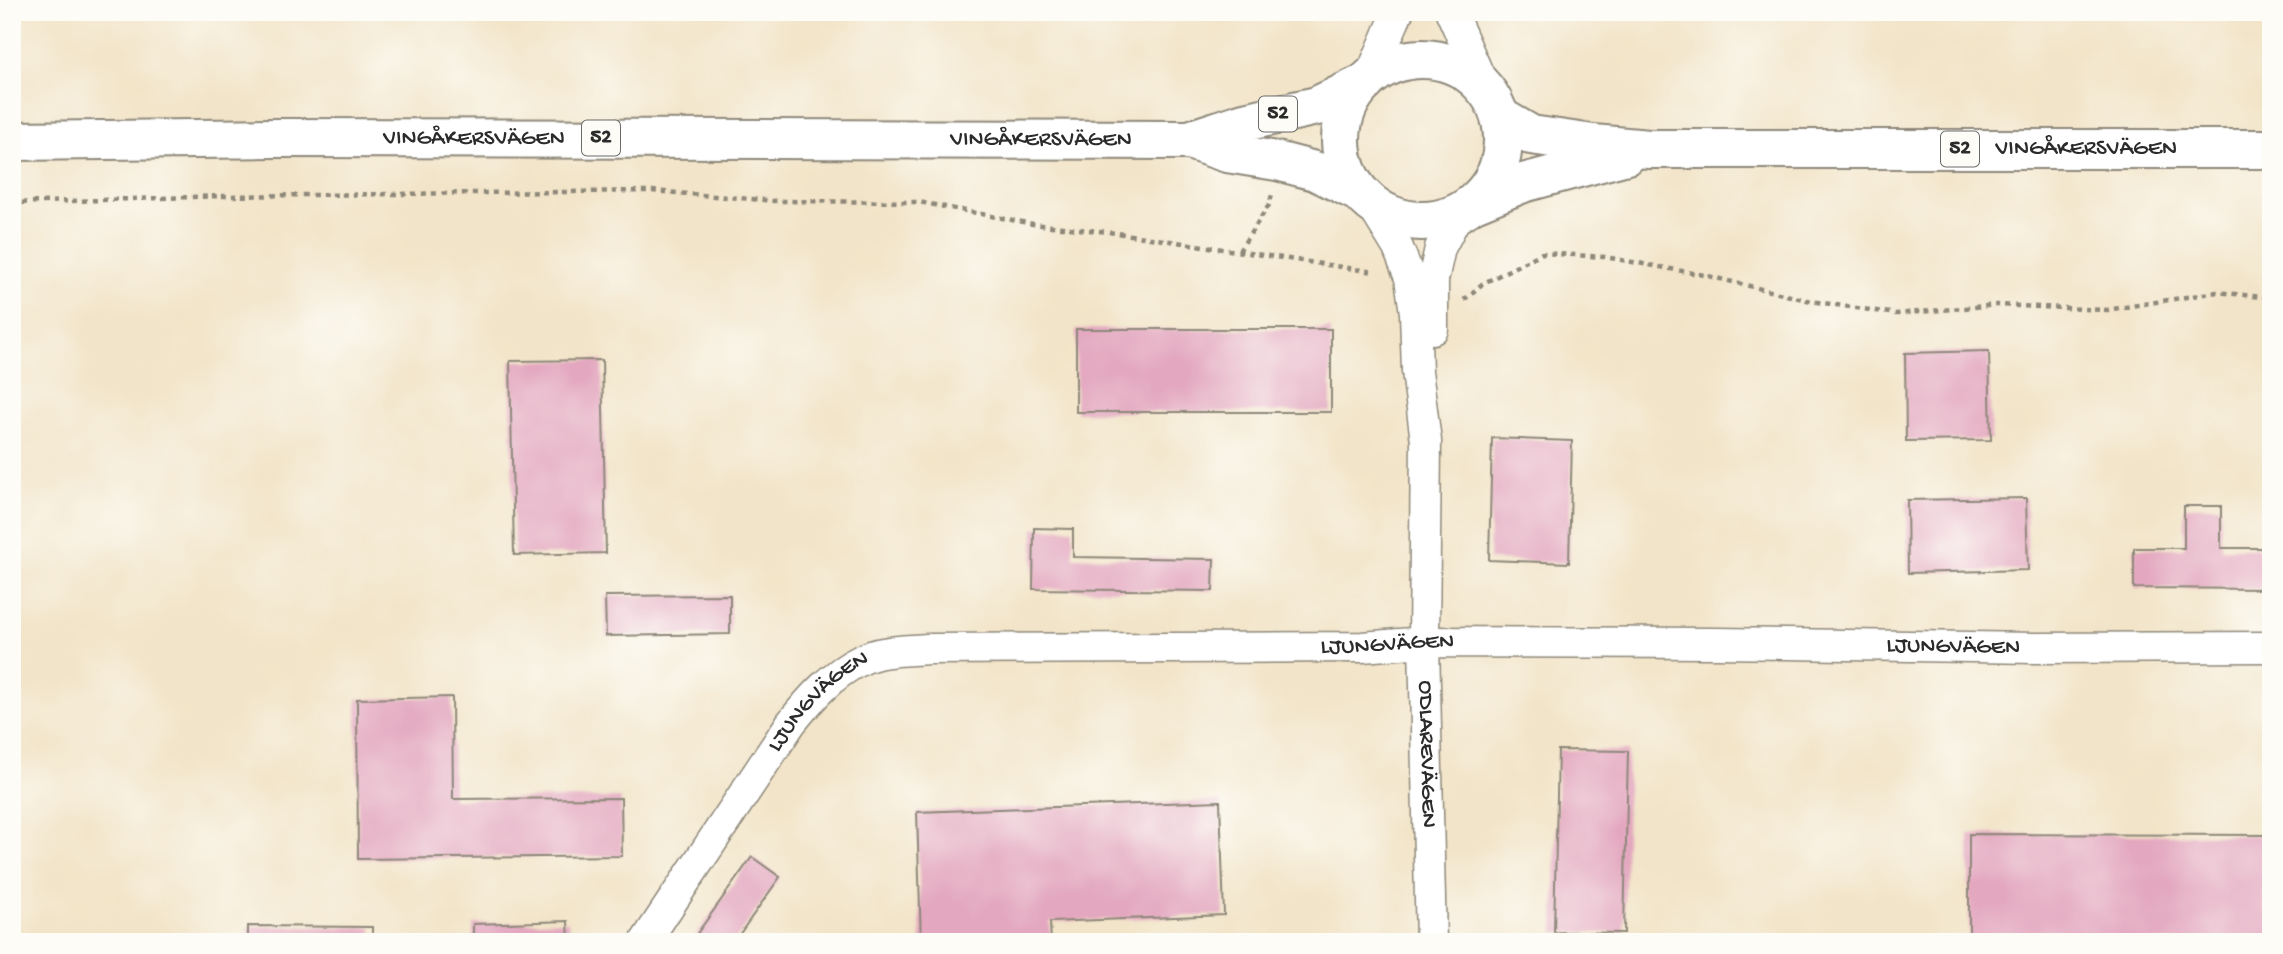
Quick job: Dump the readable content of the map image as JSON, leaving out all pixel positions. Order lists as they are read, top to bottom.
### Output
{
  "streets": {
    "main road": ["52", "VINGÅKERSVÄGEN"],
    "street": ["LJUNGVÄGEN", "ODLAREVÄGEN"]
  },
  "crossings": [
    ["52", "VINGÅKERSVÄGEN"],
    ["52", "ODLAREVÄGEN"],
    ["VINGÅKERSVÄGEN", "ODLAREVÄGEN"],
    ["LJUNGVÄGEN", "ODLAREVÄGEN"]
  ]
}
